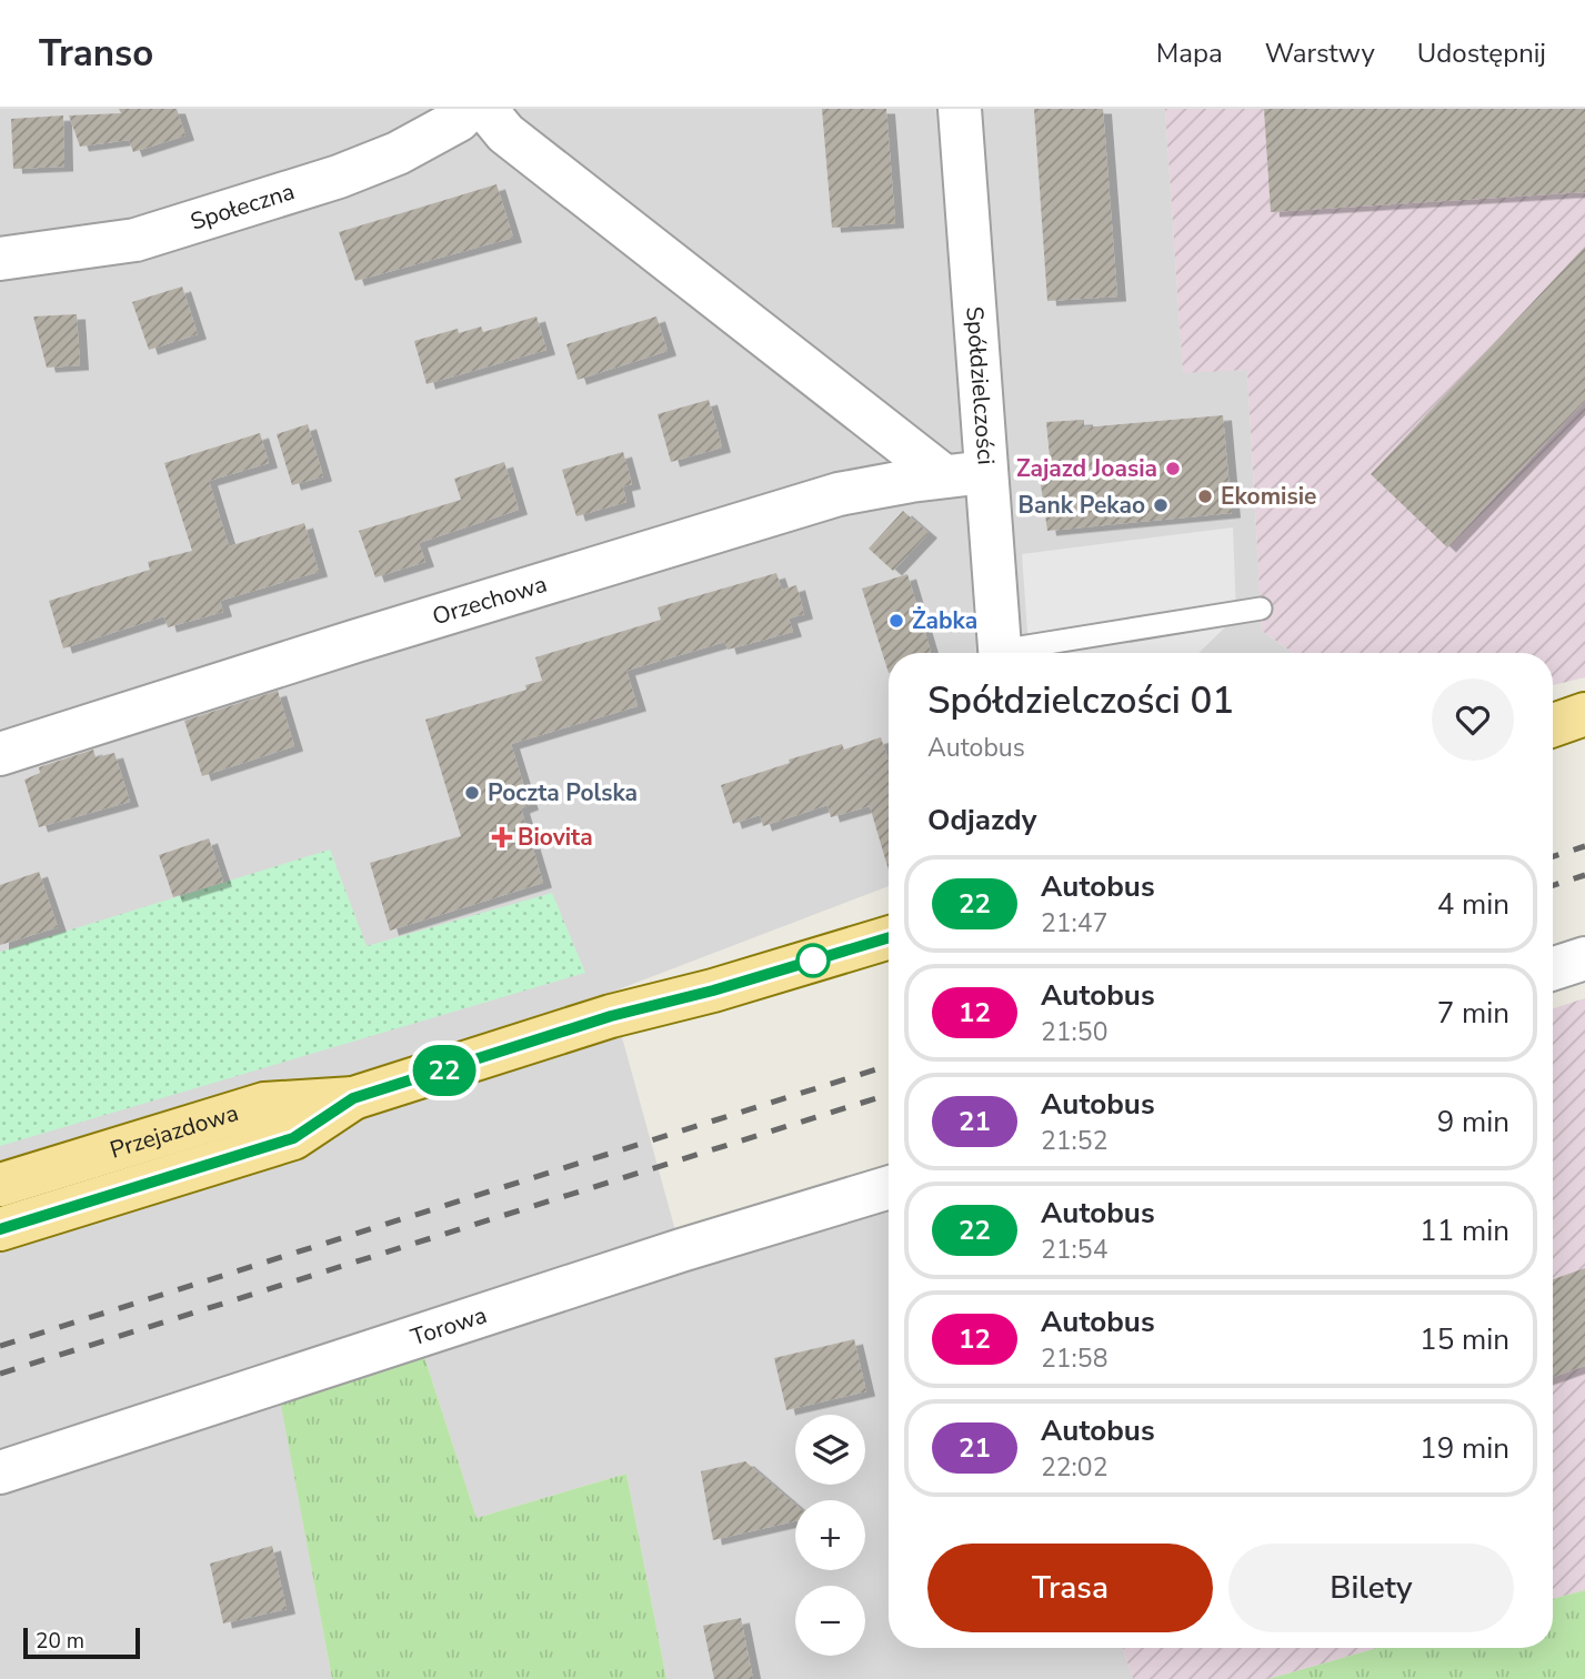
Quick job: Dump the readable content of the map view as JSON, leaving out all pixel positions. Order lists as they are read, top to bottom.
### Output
{
  "streets": {
    "main road": ["Przejazdowa"],
    "street": [
      "Społeczna",
      "Spółdzielczości",
      "Orzechowa",
      "Torowa"
    ]
  },
  "crossings": [
    ["Spółdzielczości", "Orzechowa"]
  ],
  "places": {
    "other": [
      "Zajazd Joasia",
      "Ekomisie",
      "Bank Pekao",
      "Żabka",
      "Poczta Polska"
    ],
    "health": ["Biovita"]
  },
  "lines": ["bus line 22"],
  "scale_bar": "20 m",
  "page": {
    "header": "Transo",
    "nav": ["Mapa", "Warstwy", "Udostępnij"],
    "on_map": "22",
    "heading": [
      ["Spółdzielczości 01", "Autobus"],
      "Odjazdy"
    ],
    "list": [
      {
        "mark": "22",
        "name": "Autobus",
        "note": "21:47",
        "value": "4 min"
      },
      {
        "mark": "12",
        "name": "Autobus",
        "note": "21:50",
        "value": "7 min"
      },
      {
        "mark": "21",
        "name": "Autobus",
        "note": "21:52",
        "value": "9 min"
      },
      {
        "mark": "22",
        "name": "Autobus",
        "note": "21:54",
        "value": "11 min"
      },
      {
        "mark": "12",
        "name": "Autobus",
        "note": "21:58",
        "value": "15 min"
      },
      {
        "mark": "21",
        "name": "Autobus",
        "note": "22:02",
        "value": "19 min"
      }
    ],
    "map_buttons": ["+", "−"],
    "buttons": ["Trasa", "Bilety"],
    "scale": "20 m"
  }
}
